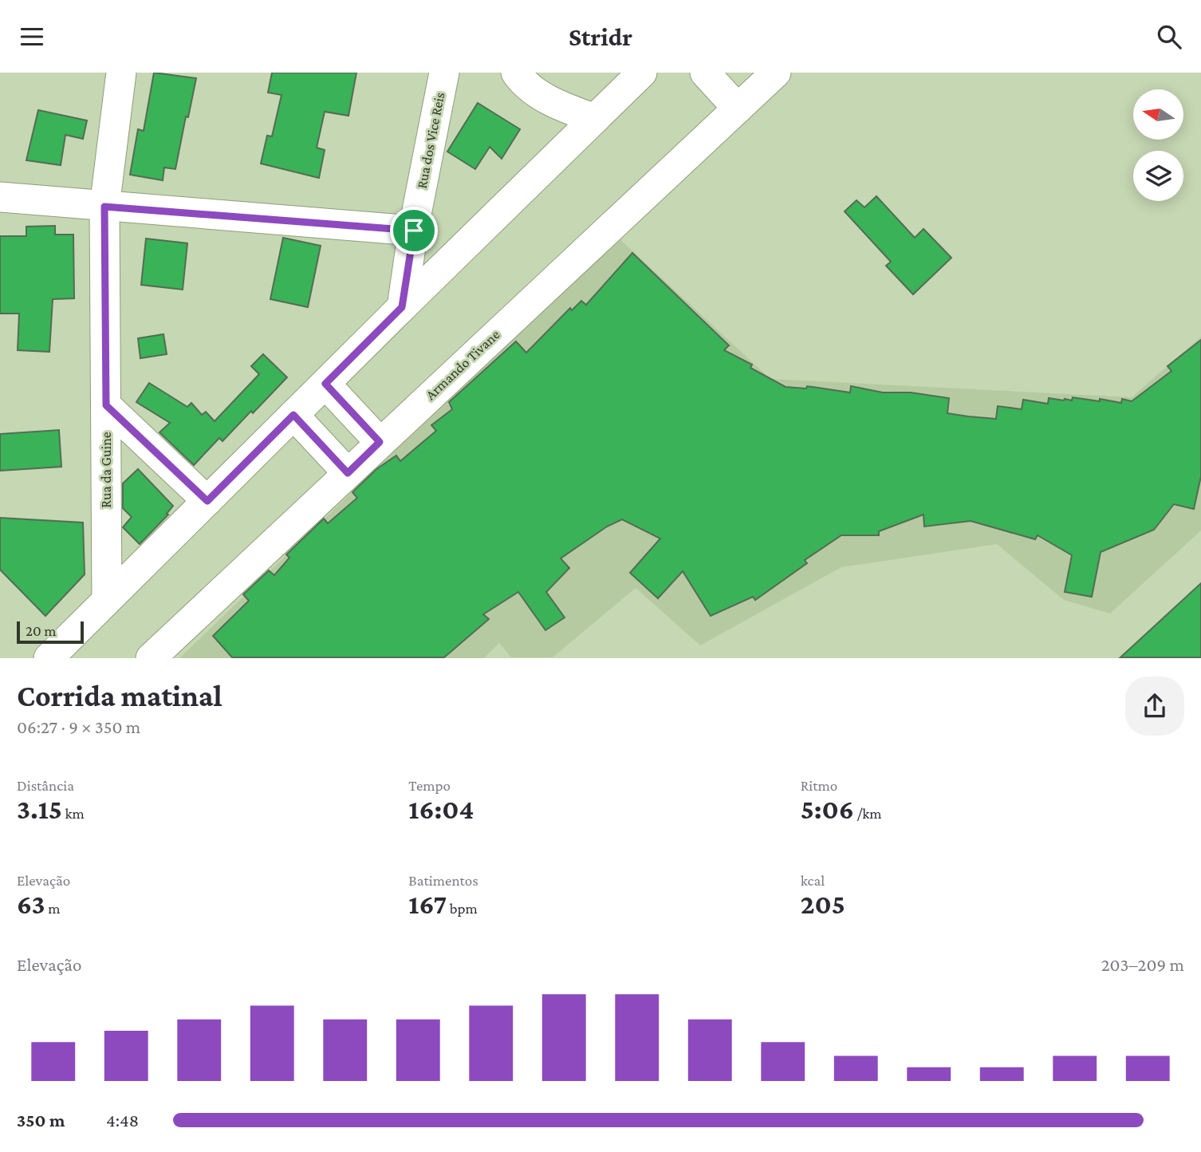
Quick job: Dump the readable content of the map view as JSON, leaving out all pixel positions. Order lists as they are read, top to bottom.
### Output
{
  "streets": {
    "street": ["Rua dos Vice Reis", "Armando Tivane", "Rua da Guine"]
  },
  "scale_bar": "20 m",
  "north": "left",
  "page": {
    "header": "Stridr",
    "scale": "20 m",
    "heading": ["Corrida matinal", "06:27 · 9 × 350 m"],
    "stats": [
      ["Distância", "3.15 km"],
      ["Tempo", "16:04"],
      ["Ritmo", "5:06 /km"],
      ["Elevação", "63 m"],
      ["Batimentos", "167 bpm"],
      ["kcal", "205"]
    ],
    "chart": ["Elevação", "203–209 m"],
    "list": [
      {
        "name": "350 m",
        "note": "4:48"
      }
    ]
  }
}
